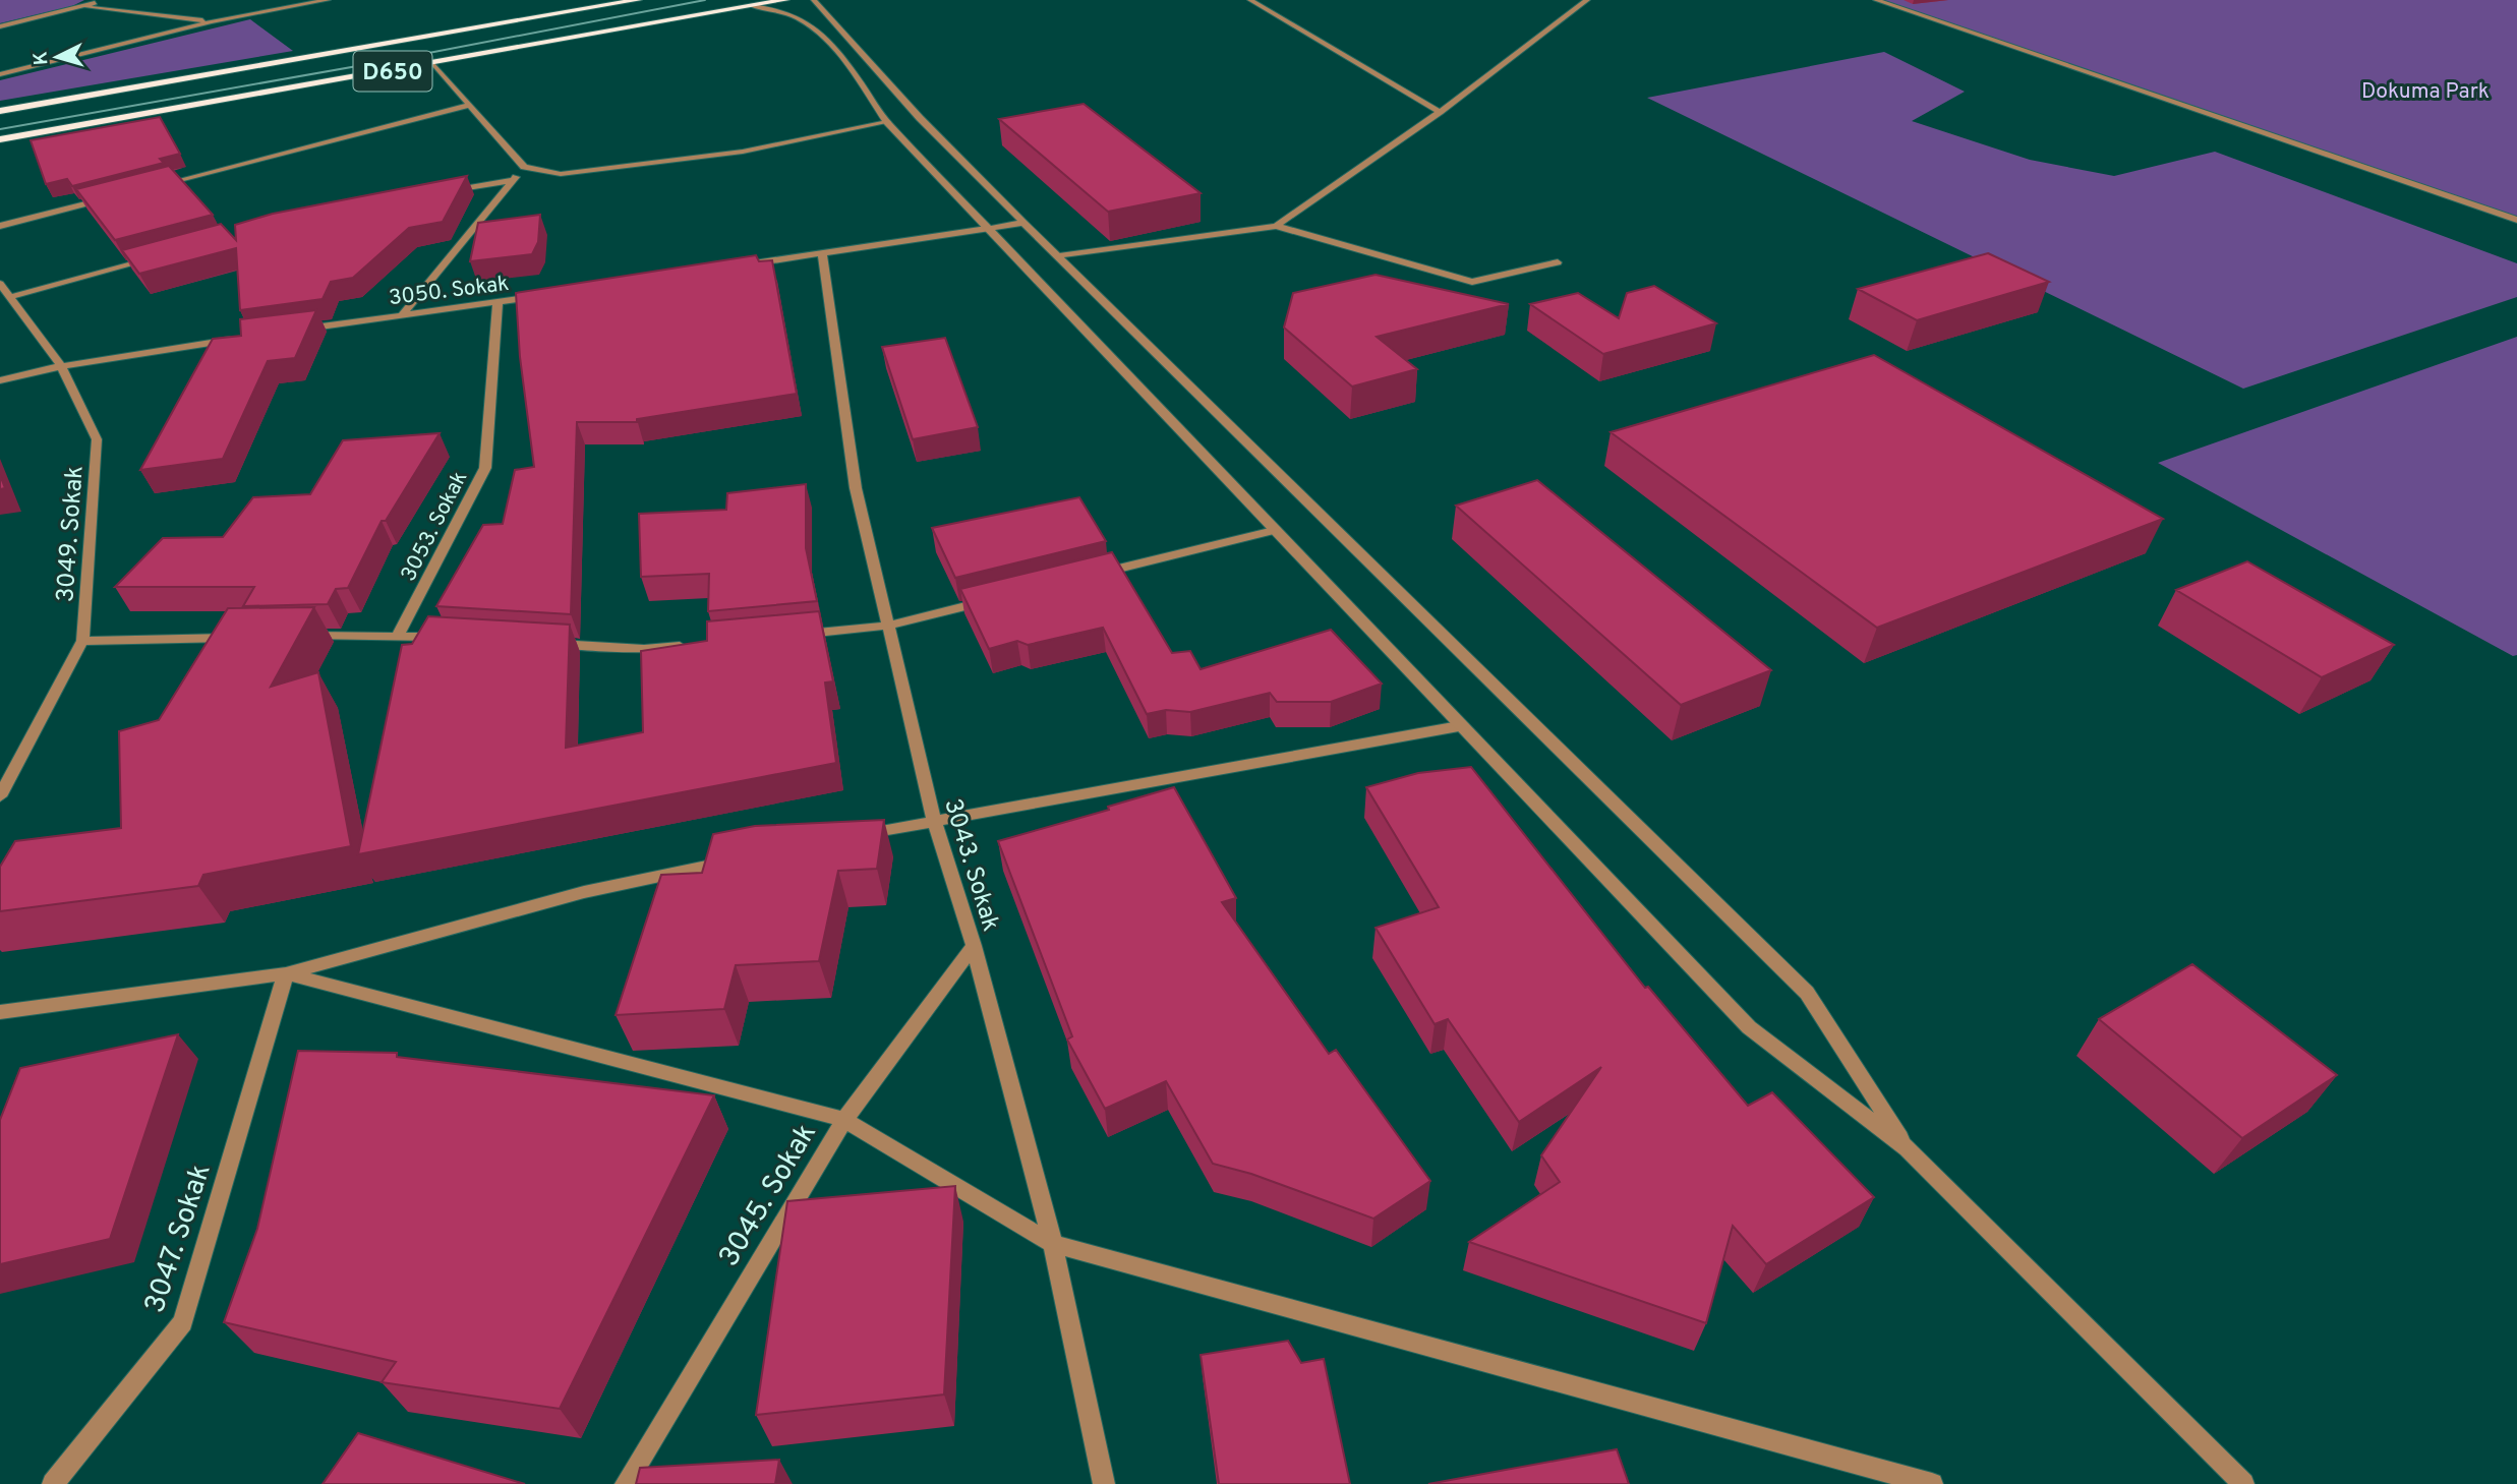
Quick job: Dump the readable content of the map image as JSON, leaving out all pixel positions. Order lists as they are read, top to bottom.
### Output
{
  "streets": {
    "highway": ["D650"],
    "street": [
      "3050. Sokak",
      "3053. Sokak",
      "3049. Sokak",
      "3043. Sokak",
      "3045. Sokak",
      "3047. Sokak"
    ]
  },
  "crossings": [
    ["3050. Sokak", "3053. Sokak"],
    ["3043. Sokak", "3045. Sokak"]
  ],
  "parks": ["Dokuma Park"],
  "north": "left"
}
